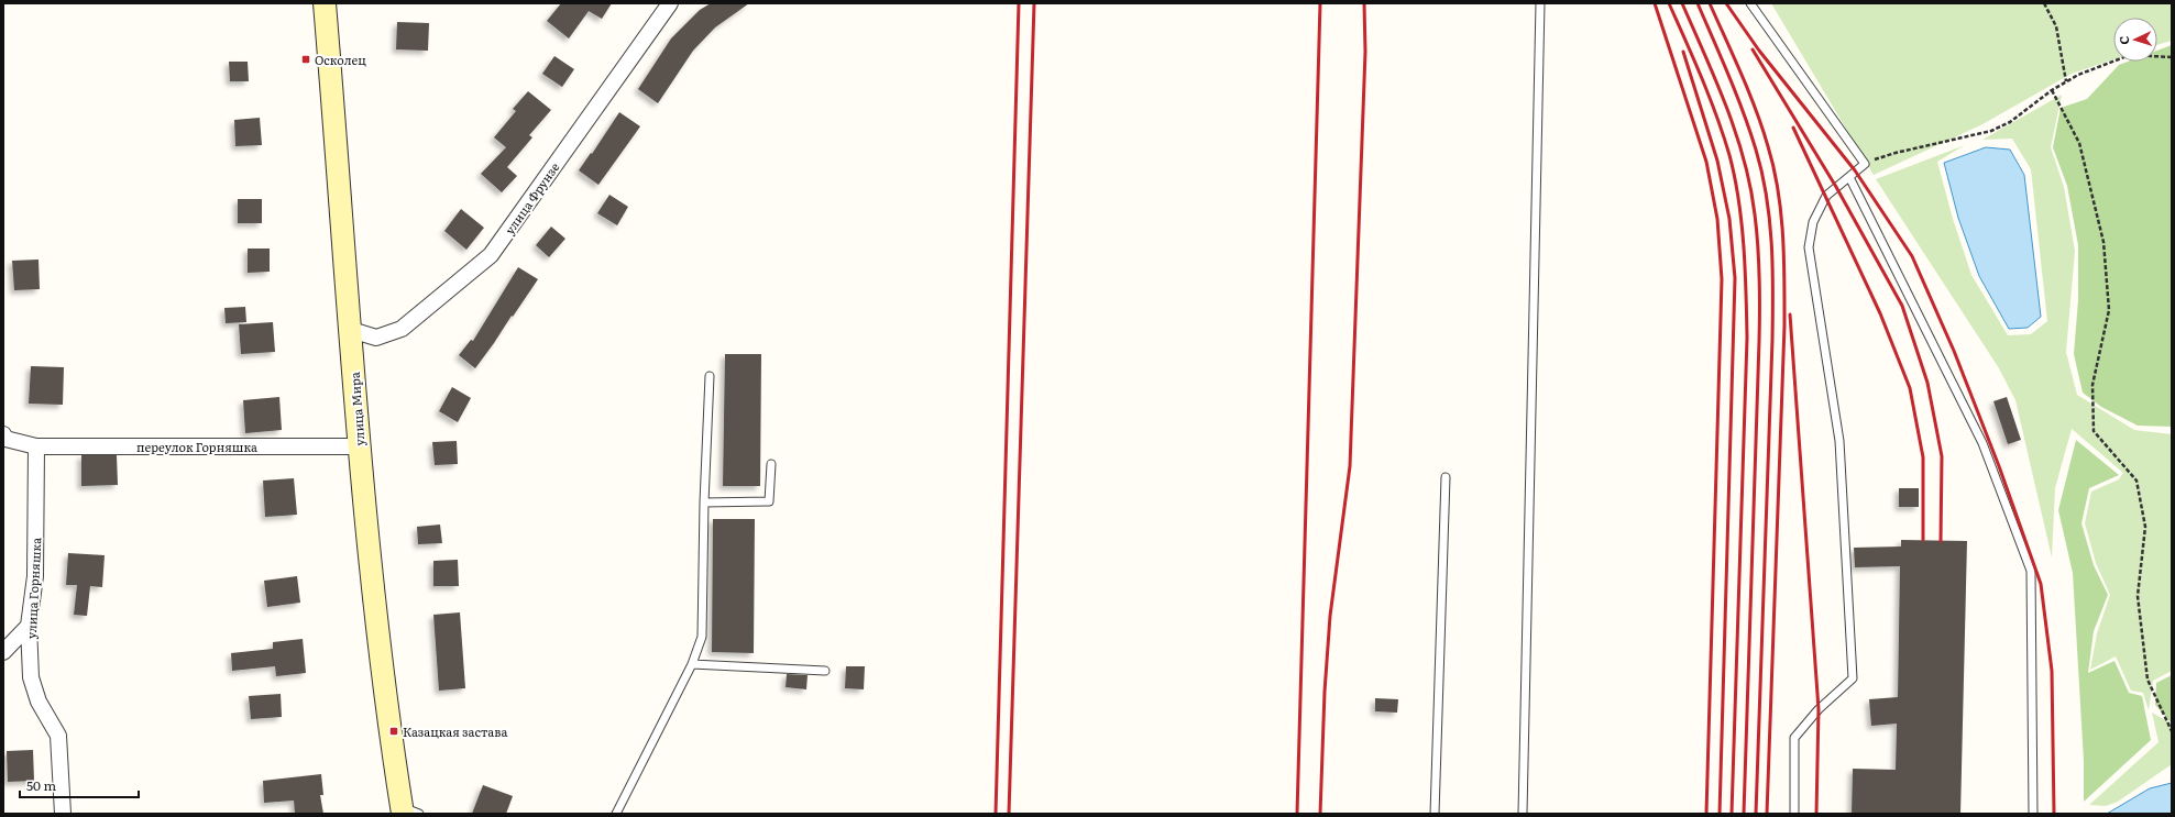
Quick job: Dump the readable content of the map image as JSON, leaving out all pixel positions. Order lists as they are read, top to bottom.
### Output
{
  "streets": {
    "main road": ["улица Мира"],
    "street": ["улица Фрунзе", "переулок Горняшка", "улица Горняшка"]
  },
  "crossings": [
    ["улица Фрунзе", "улица Мира"],
    ["улица Мира", "переулок Горняшка"],
    ["переулок Горняшка", "улица Горняшка"]
  ],
  "places": {
    "transit": ["Осколец", "Казацкая застава"]
  },
  "scale_bar": "50 m",
  "north": "left"
}
